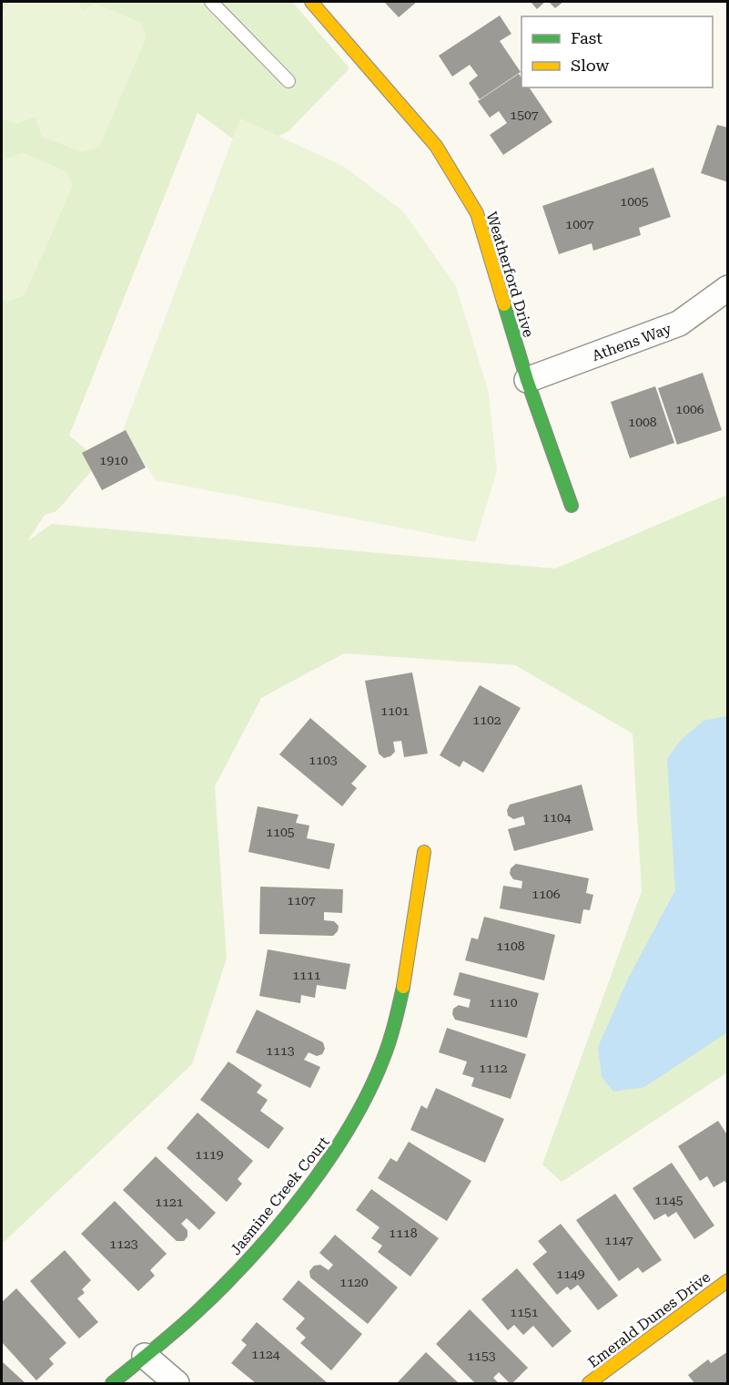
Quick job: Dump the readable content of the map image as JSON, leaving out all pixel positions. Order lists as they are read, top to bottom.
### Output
{
  "streets": {
    "street": [
      "Weatherford Drive",
      "Athens Way",
      "Jasmine Creek Court",
      "Emerald Dunes Drive"
    ]
  },
  "crossings": [
    ["Weatherford Drive", "Athens Way"]
  ],
  "house_numbers": [
    "1507",
    "1005",
    "1007",
    "1006",
    "1008",
    "1910",
    "1101",
    "1102",
    "1103",
    "1104",
    "1105",
    "1106",
    "1107",
    "1108",
    "1111",
    "1110",
    "1113",
    "1112",
    "1119",
    "1145",
    "1121",
    "1118",
    "1147",
    "1123",
    "1149",
    "1120",
    "1151",
    "1124",
    "1153"
  ],
  "legend": ["Fast", "Slow"]
}
